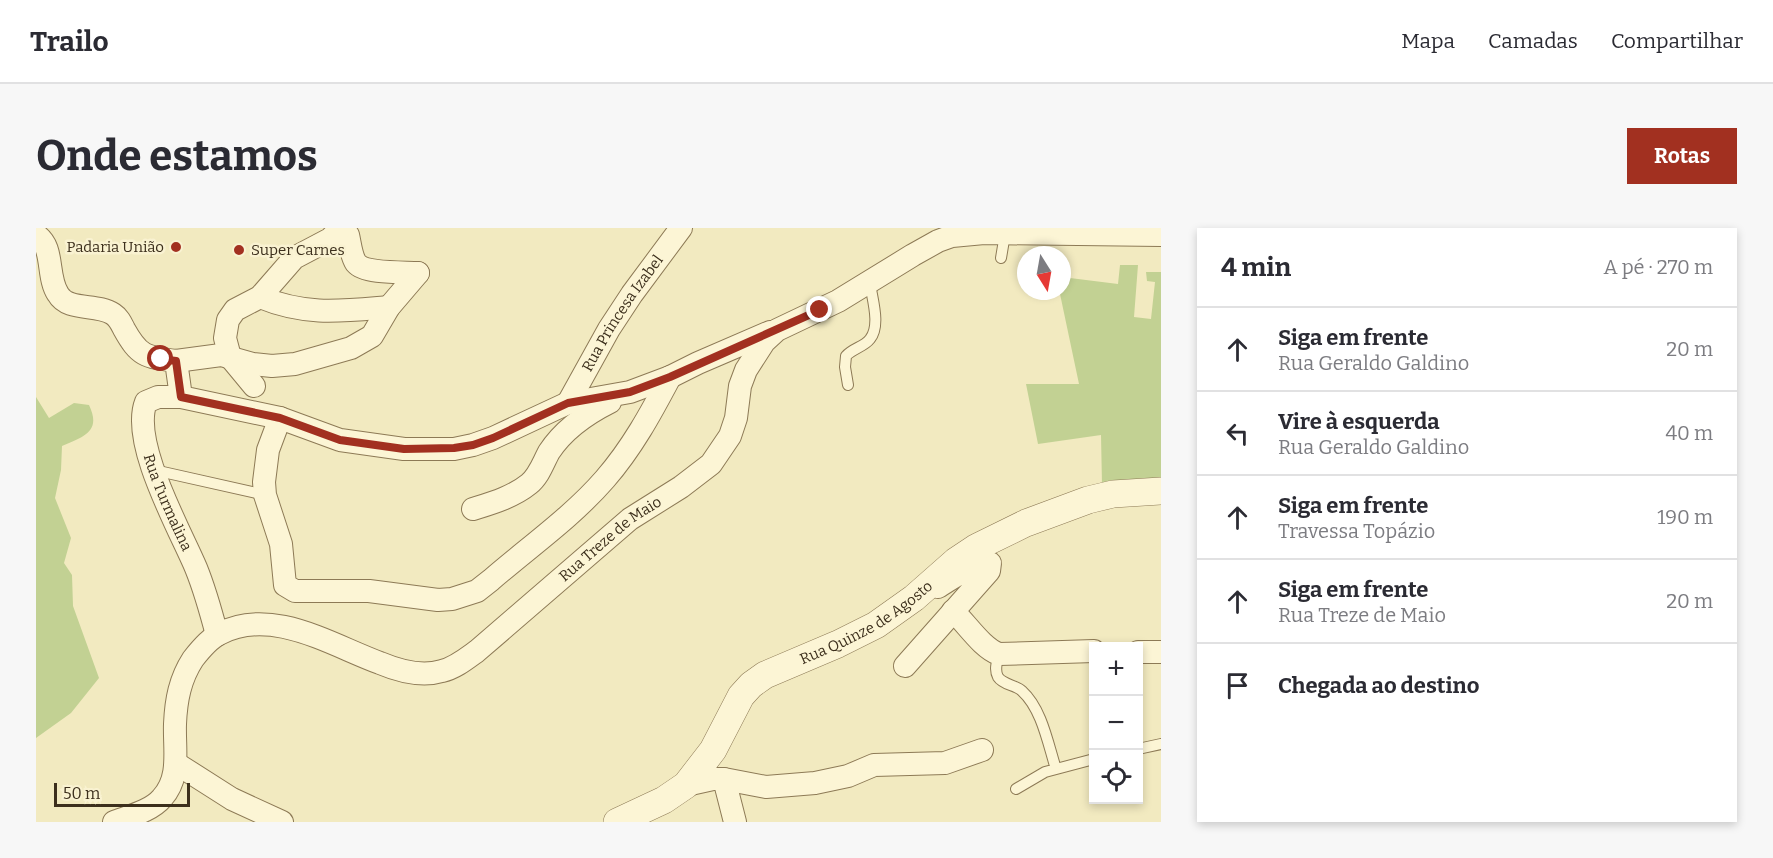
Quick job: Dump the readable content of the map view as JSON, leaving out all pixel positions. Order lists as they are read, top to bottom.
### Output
{
  "streets": {
    "street": [
      "Rua Princesa Izabel",
      "Rua Turmalina",
      "Rua Treze de Maio",
      "Rua Quinze de Agosto"
    ]
  },
  "crossings": [
    ["Rua Princesa Izabel", "Rua Turmalina"],
    ["Rua Turmalina", "Rua Treze de Maio"]
  ],
  "places": ["Padaria União", "Super Carnes"],
  "scale_bar": "50 m",
  "north": "bottom",
  "page": {
    "header": "Trailo",
    "nav": ["Mapa", "Camadas", "Compartilhar"],
    "buttons": "Rotas",
    "title": "Onde estamos",
    "heading": ["4 min", "A pé · 270 m"],
    "list": [
      ["Siga em frente", "Rua Geraldo Galdino", "20 m"],
      ["Vire à esquerda", "Rua Geraldo Galdino", "40 m"],
      ["Siga em frente", "Travessa Topázio", "190 m"],
      ["Siga em frente", "Rua Treze de Maio", "20 m"],
      "Chegada ao destino"
    ],
    "map_buttons": ["+", "−"],
    "scale": "50 m"
  }
}
